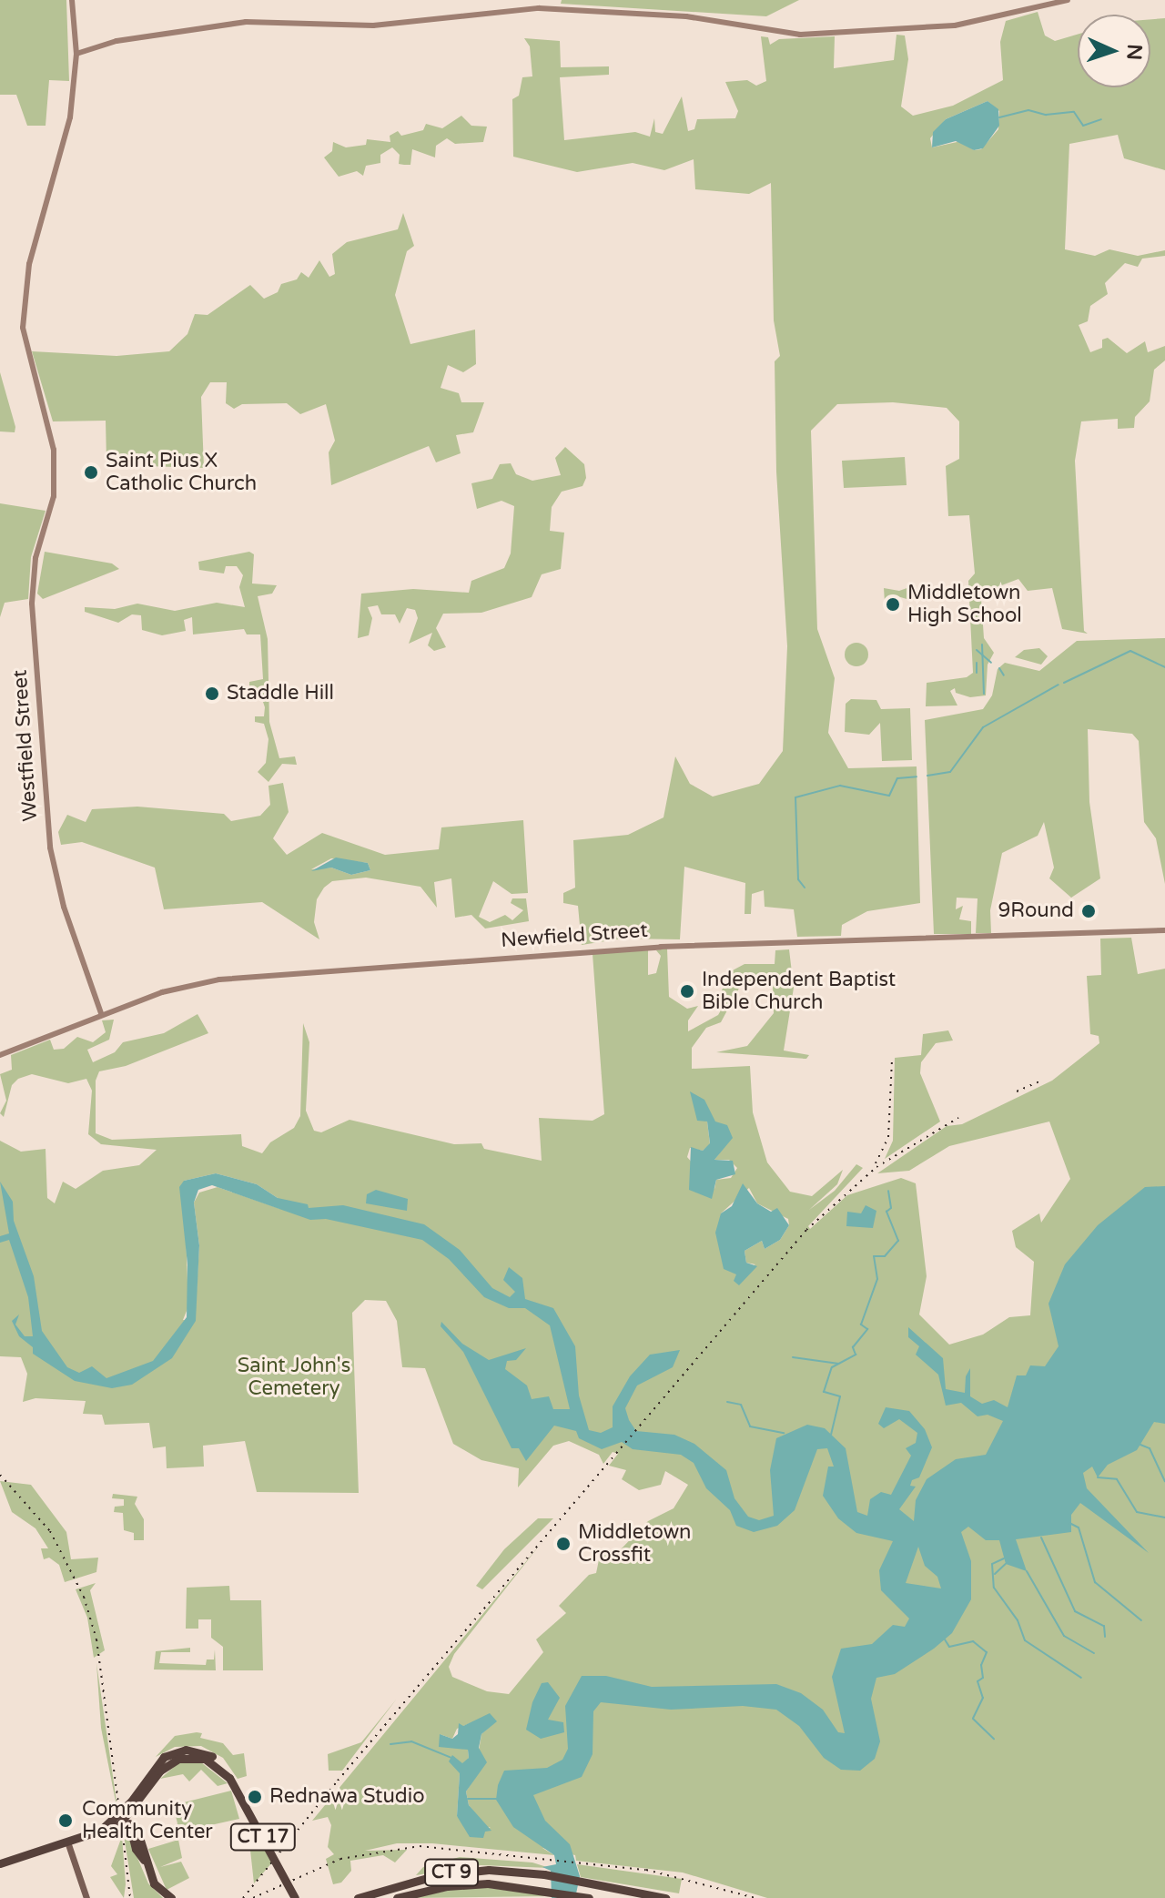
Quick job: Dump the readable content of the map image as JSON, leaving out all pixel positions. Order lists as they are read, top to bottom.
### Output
{
  "streets": {
    "highway": ["CT 17", "CT 9"],
    "main road": ["Westfield Street", "Newfield Street"]
  },
  "crossings": [
    ["Westfield Street", "Newfield Street"]
  ],
  "parks": ["Saint John's Cemetery"],
  "places": [
    "Saint Pius X Catholic Church",
    "Middletown High School",
    "Staddle Hill",
    "9Round",
    "Independent Baptist Bible Church",
    "Middletown Crossfit",
    "Rednawa Studio",
    "Community Health Center"
  ],
  "north": "right"
}
